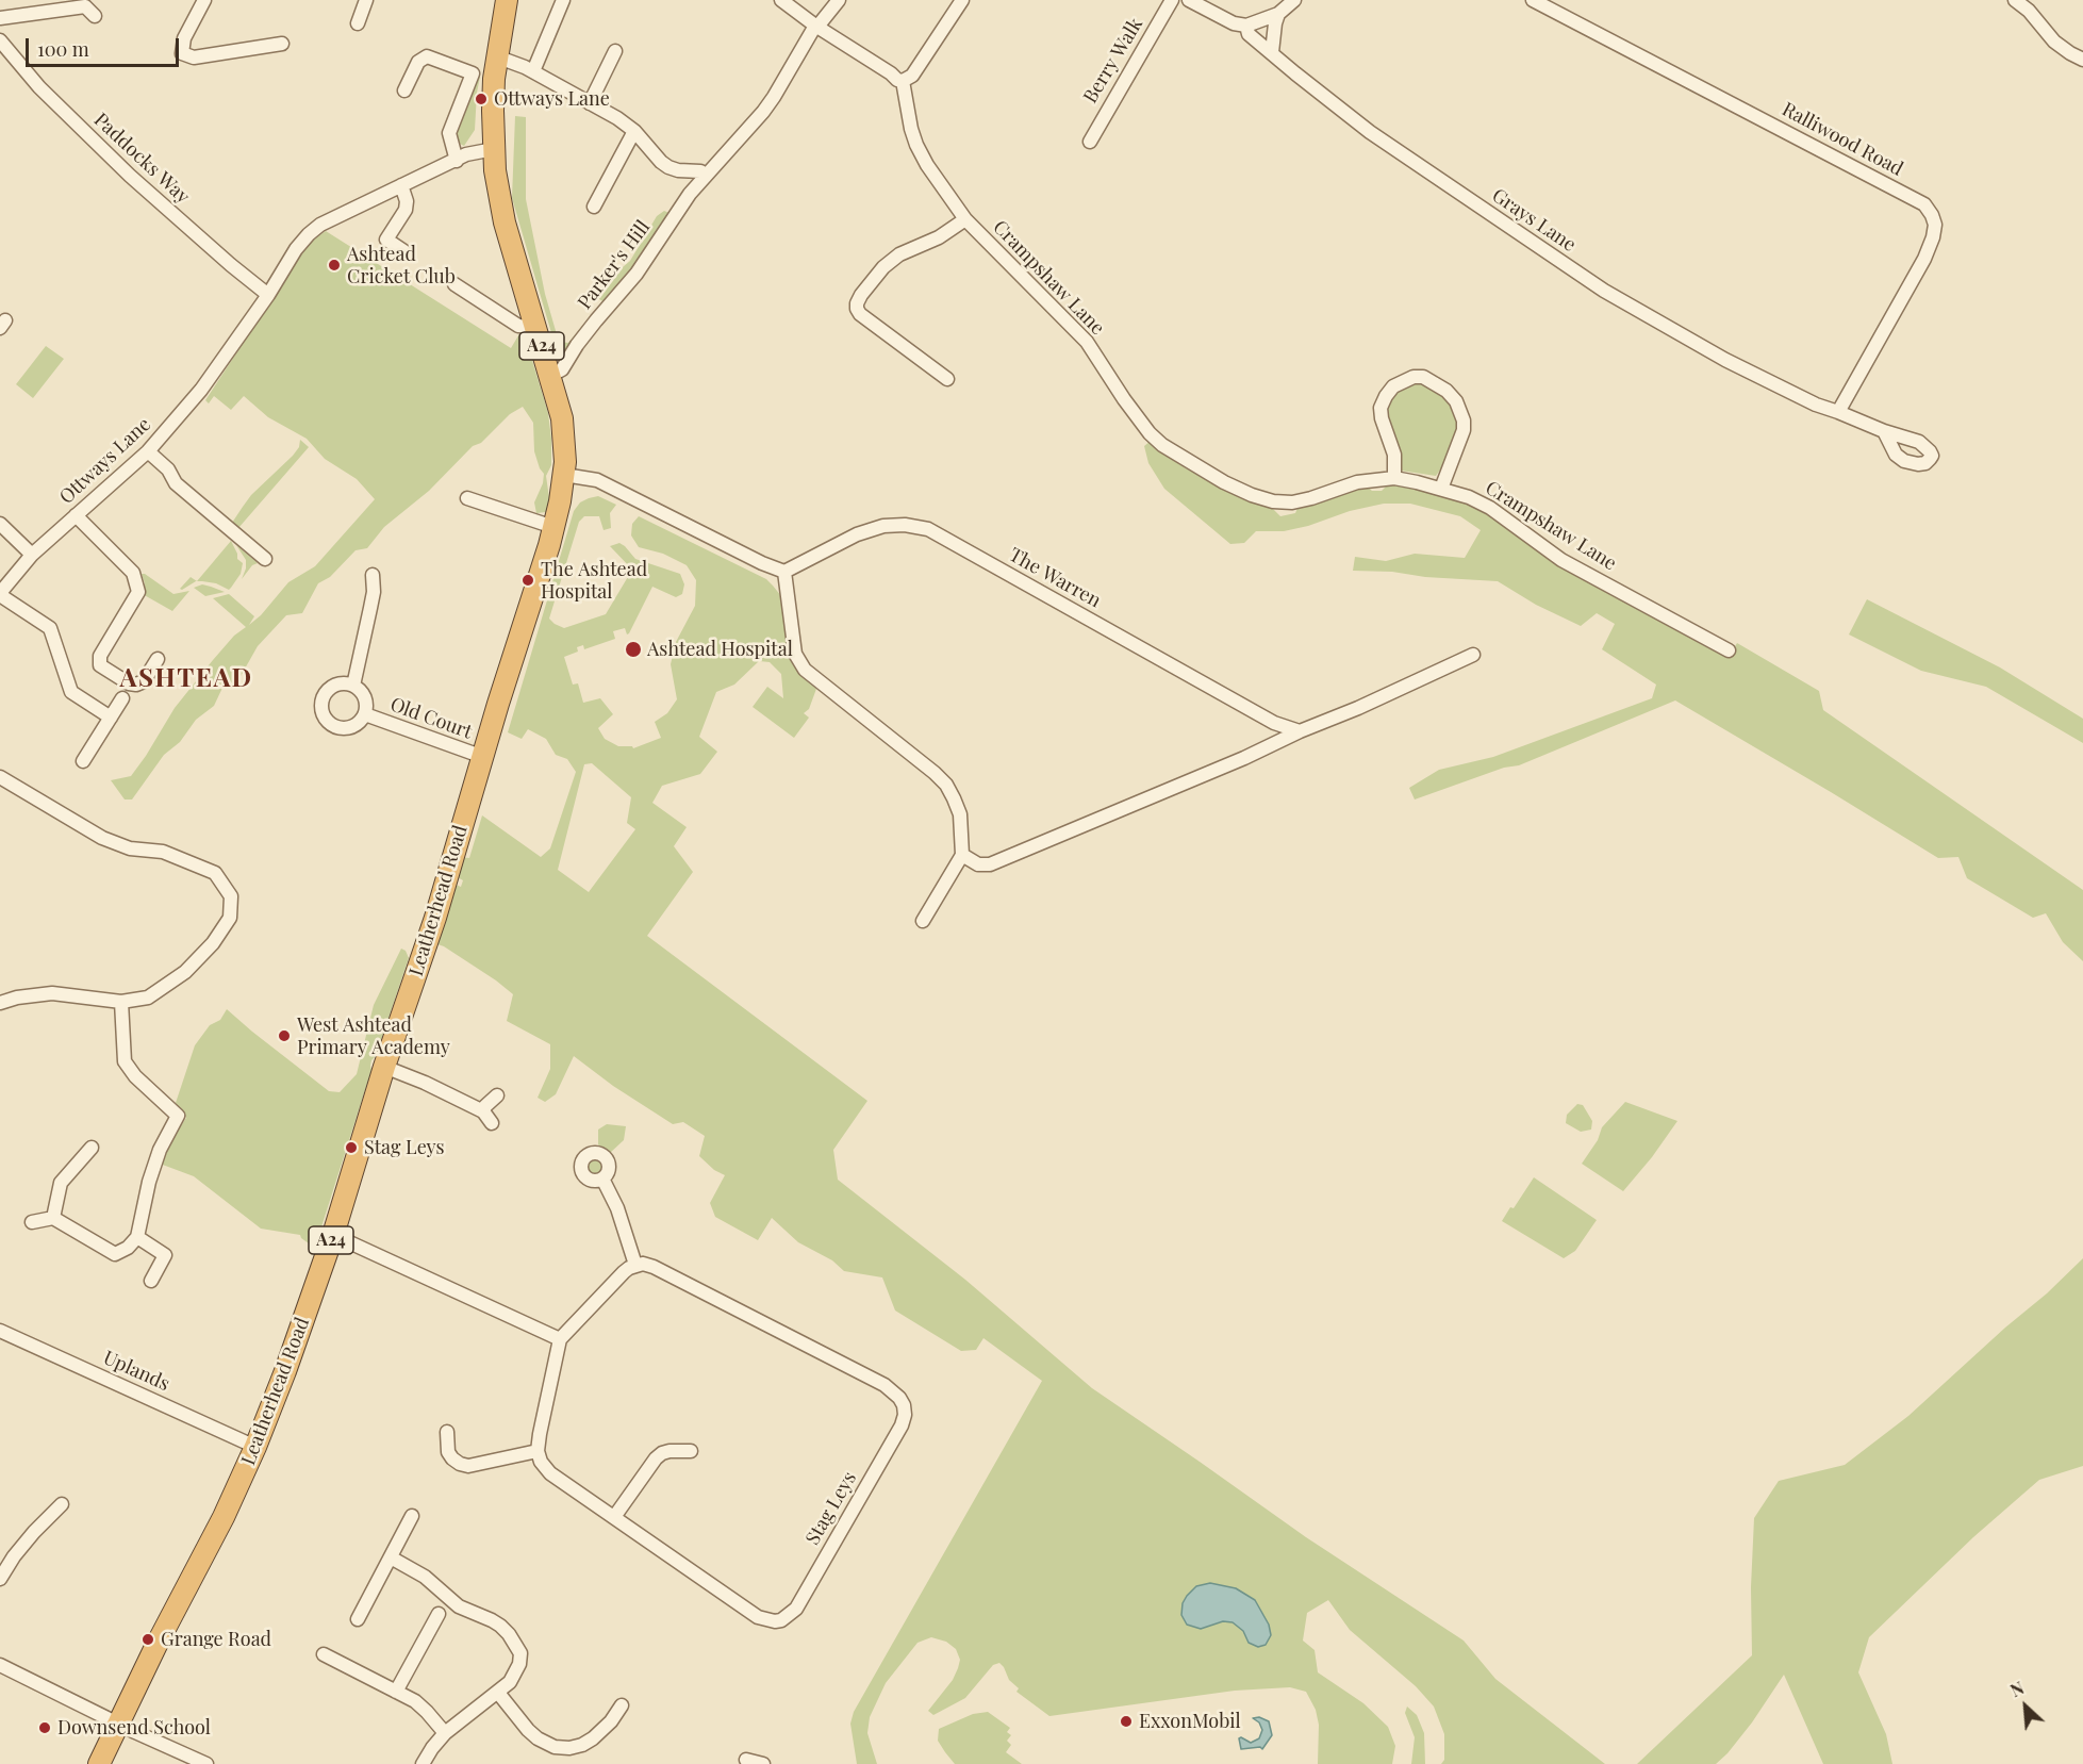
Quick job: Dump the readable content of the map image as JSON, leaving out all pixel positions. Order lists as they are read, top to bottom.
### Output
{
  "streets": {
    "highway": ["A24", "Leatherhead Road"],
    "street": [
      "Berry Walk",
      "Ralliwood Road",
      "Paddocks Way",
      "Grays Lane",
      "Parker's Hill",
      "Crampshaw Lane",
      "Ottways Lane",
      "The Warren",
      "Old Court",
      "Uplands",
      "Stag Leys"
    ]
  },
  "crossings": [
    ["Ralliwood Road", "Grays Lane"],
    ["Paddocks Way", "Ottways Lane"],
    ["Parker's Hill", "Leatherhead Road"],
    ["Ottways Lane", "Leatherhead Road"],
    ["Old Court", "Leatherhead Road"],
    ["Leatherhead Road", "Uplands"]
  ],
  "districts": ["ASHTEAD"],
  "places": [
    "Ottways Lane",
    "Ashtead Cricket Club",
    "The Ashtead Hospital",
    "Ashtead Hospital",
    "West Ashtead Primary Academy",
    "Stag Leys",
    "Grange Road",
    "ExxonMobil",
    "Downsend School"
  ],
  "scale_bar": "100 m",
  "north": "top left"
}
